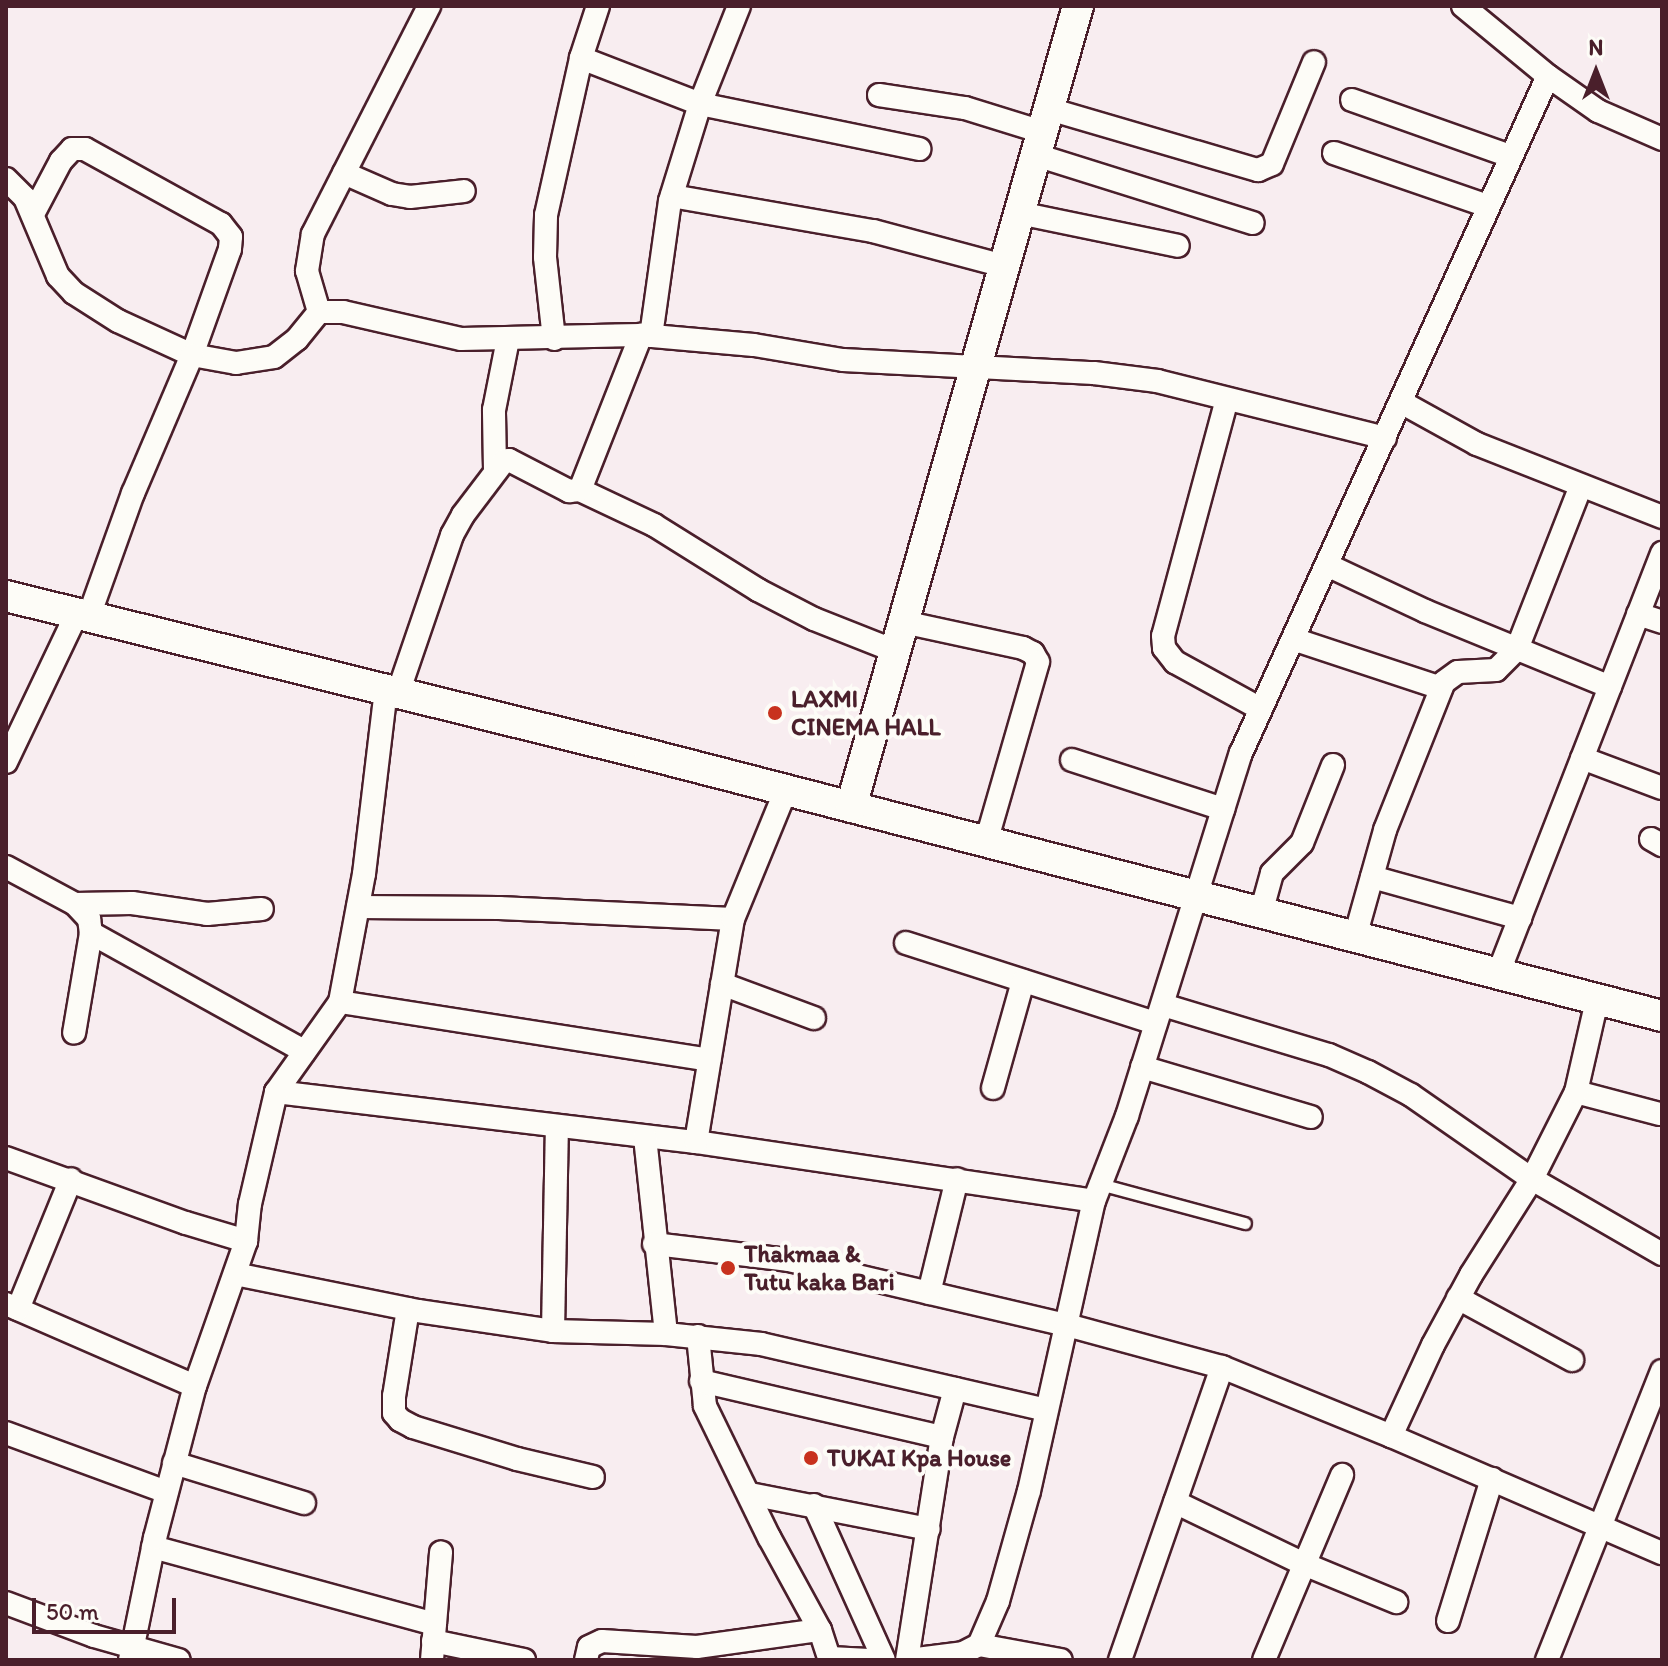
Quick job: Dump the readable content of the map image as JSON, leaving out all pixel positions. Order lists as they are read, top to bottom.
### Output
{
  "places": ["LAXMI CINEMA HALL", "Thakmaa & Tutu kaka Bari", "TUKAI Kpa House"],
  "scale_bar": "50 m",
  "north": "top"
}
